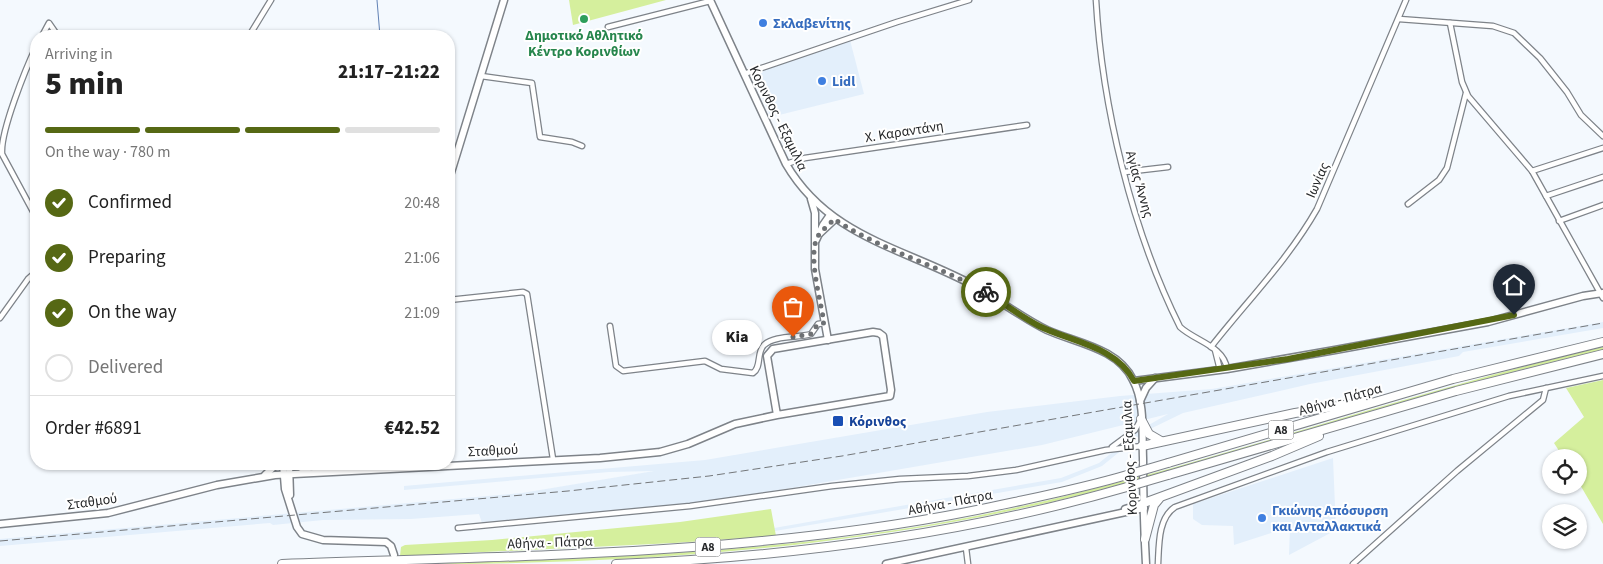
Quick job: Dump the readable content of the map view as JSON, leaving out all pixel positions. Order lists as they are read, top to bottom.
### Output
{
  "streets": {
    "highway": ["Αθήνα - Πάτρα", "Α8"],
    "street": [
      "Κορινθος - Εξαμιλια",
      "Χ. Καραντάνη",
      "Ιωνίας",
      "Αγίας Άννης",
      "Σταθμού"
    ]
  },
  "crossings": [
    ["Κορινθος - Εξαμιλια", "Χ. Καραντάνη"],
    ["Ιωνίας", "Αγίας Άννης"]
  ],
  "places": {
    "other": [
      "Δημοτικό Αθλητικό Κέντρο Κορινθίων",
      "Σκλαβενίτης",
      "Lidl",
      "Kia",
      "Γκιώνης Απόσυρση και Ανταλλακτικά"
    ],
    "transit": ["Κόρινθος"]
  },
  "page": {
    "heading": ["5 min", "Arriving in", "21:17–21:22"],
    "panel": ["Order #6891", "€42.52"],
    "bar": "On the way · 780 m",
    "list": [
      ["Confirmed", "20:48"],
      ["Preparing", "21:06"],
      ["On the way", "21:09"],
      "Delivered"
    ],
    "bubble": "Kia"
  }
}
